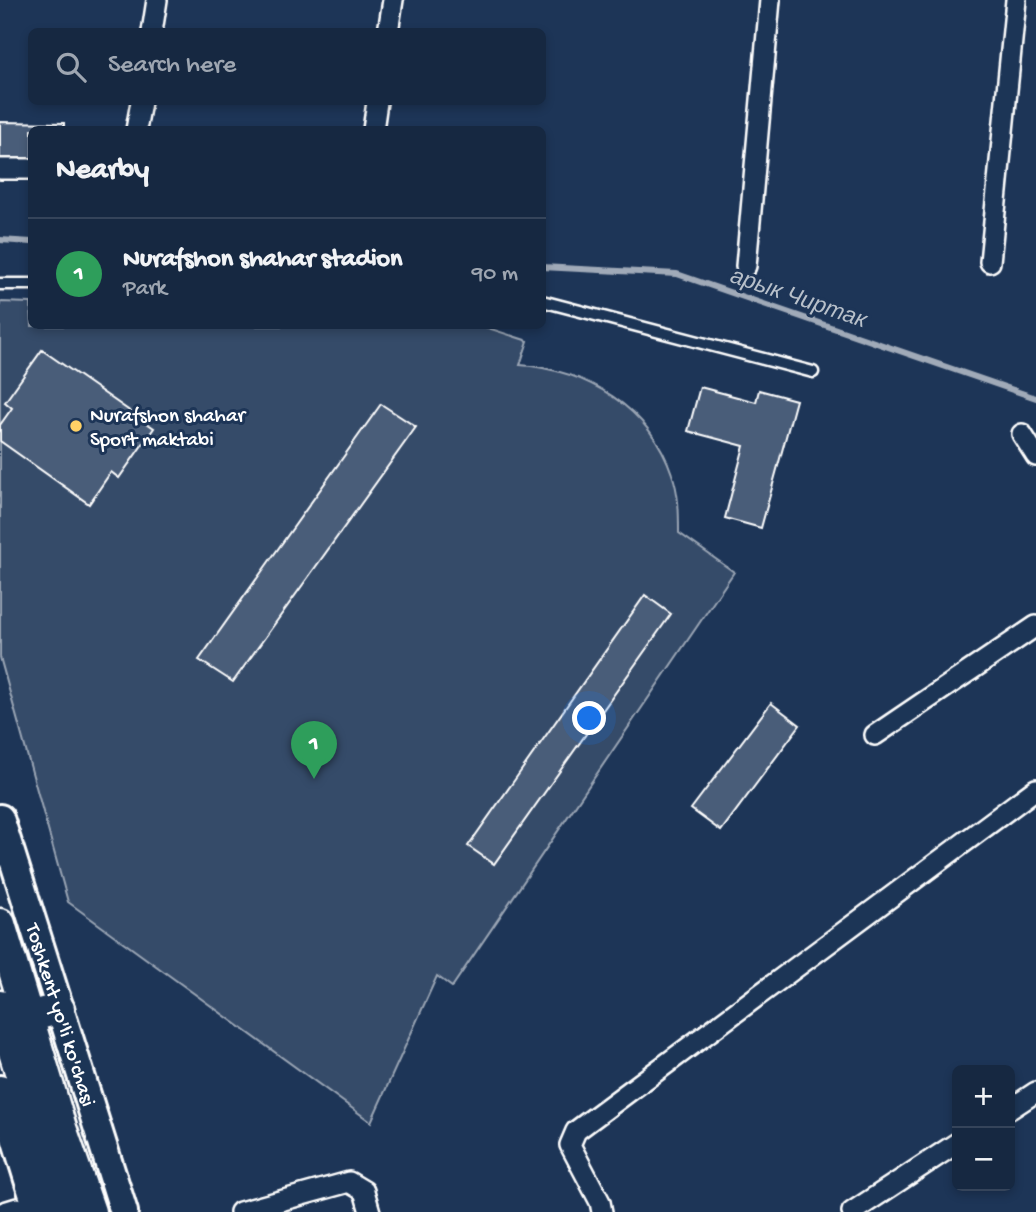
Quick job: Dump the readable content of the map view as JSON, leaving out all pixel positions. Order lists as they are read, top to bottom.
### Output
{
  "streets": {
    "main road": ["Toshkent yo'li ko'chasi"]
  },
  "water": ["арык Чиртак"],
  "places": ["Nurafshon shahar Sport maktabi"],
  "page": {
    "search": "Search here",
    "heading": "Nearby",
    "list": [
      {
        "mark": "1",
        "name": "Nurafshon shahar stadion",
        "note": "Park",
        "value": "90 m"
      }
    ],
    "pins": "1",
    "map_buttons": ["+", "−"]
  }
}
